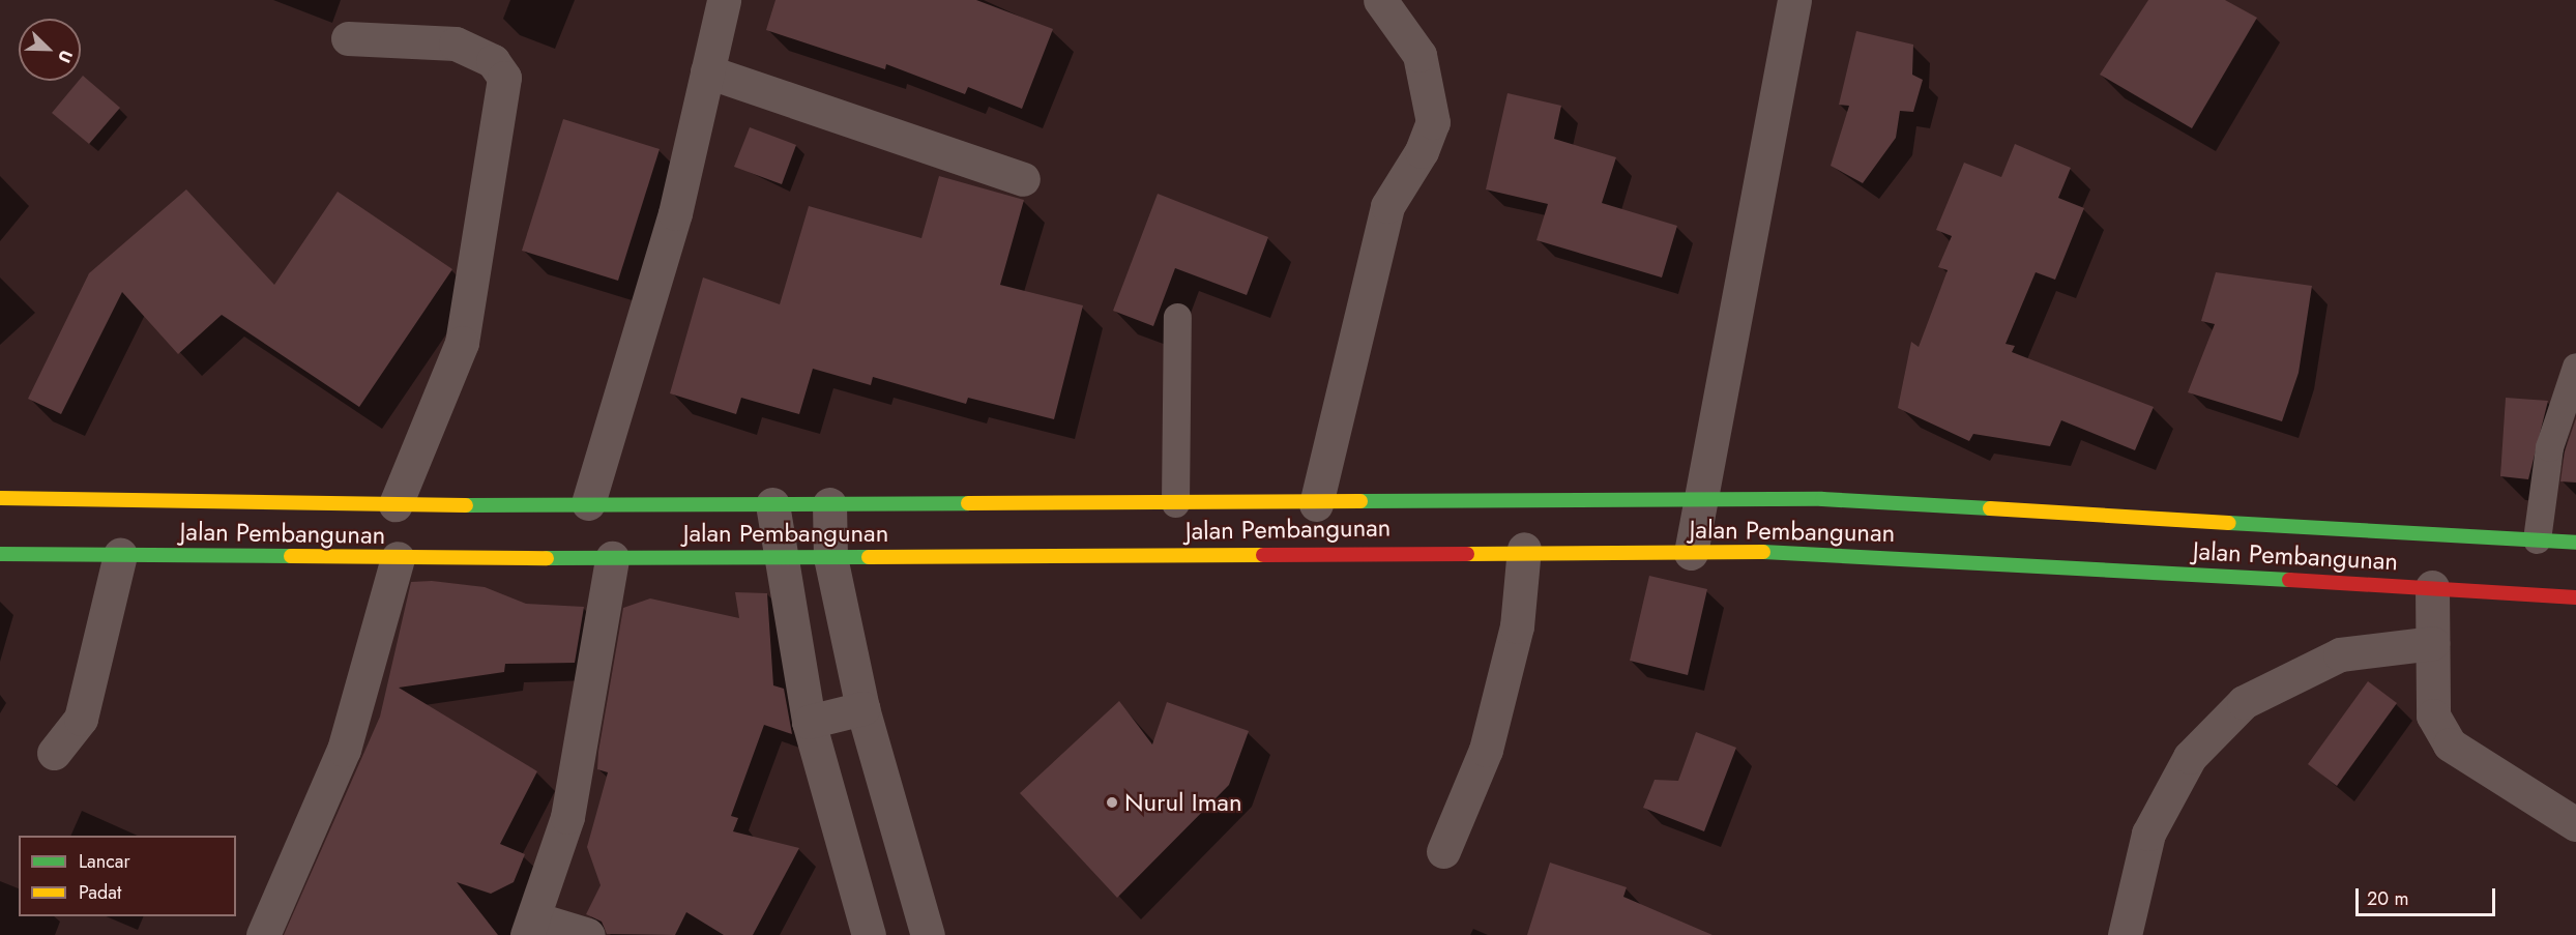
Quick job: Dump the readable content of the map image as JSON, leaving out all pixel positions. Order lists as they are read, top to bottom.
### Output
{
  "streets": {
    "main road": ["Jalan Pembangunan"]
  },
  "places": ["Nurul Iman"],
  "legend": ["Lancar", "Padat"],
  "scale_bar": "20 m",
  "north": "bottom right"
}
